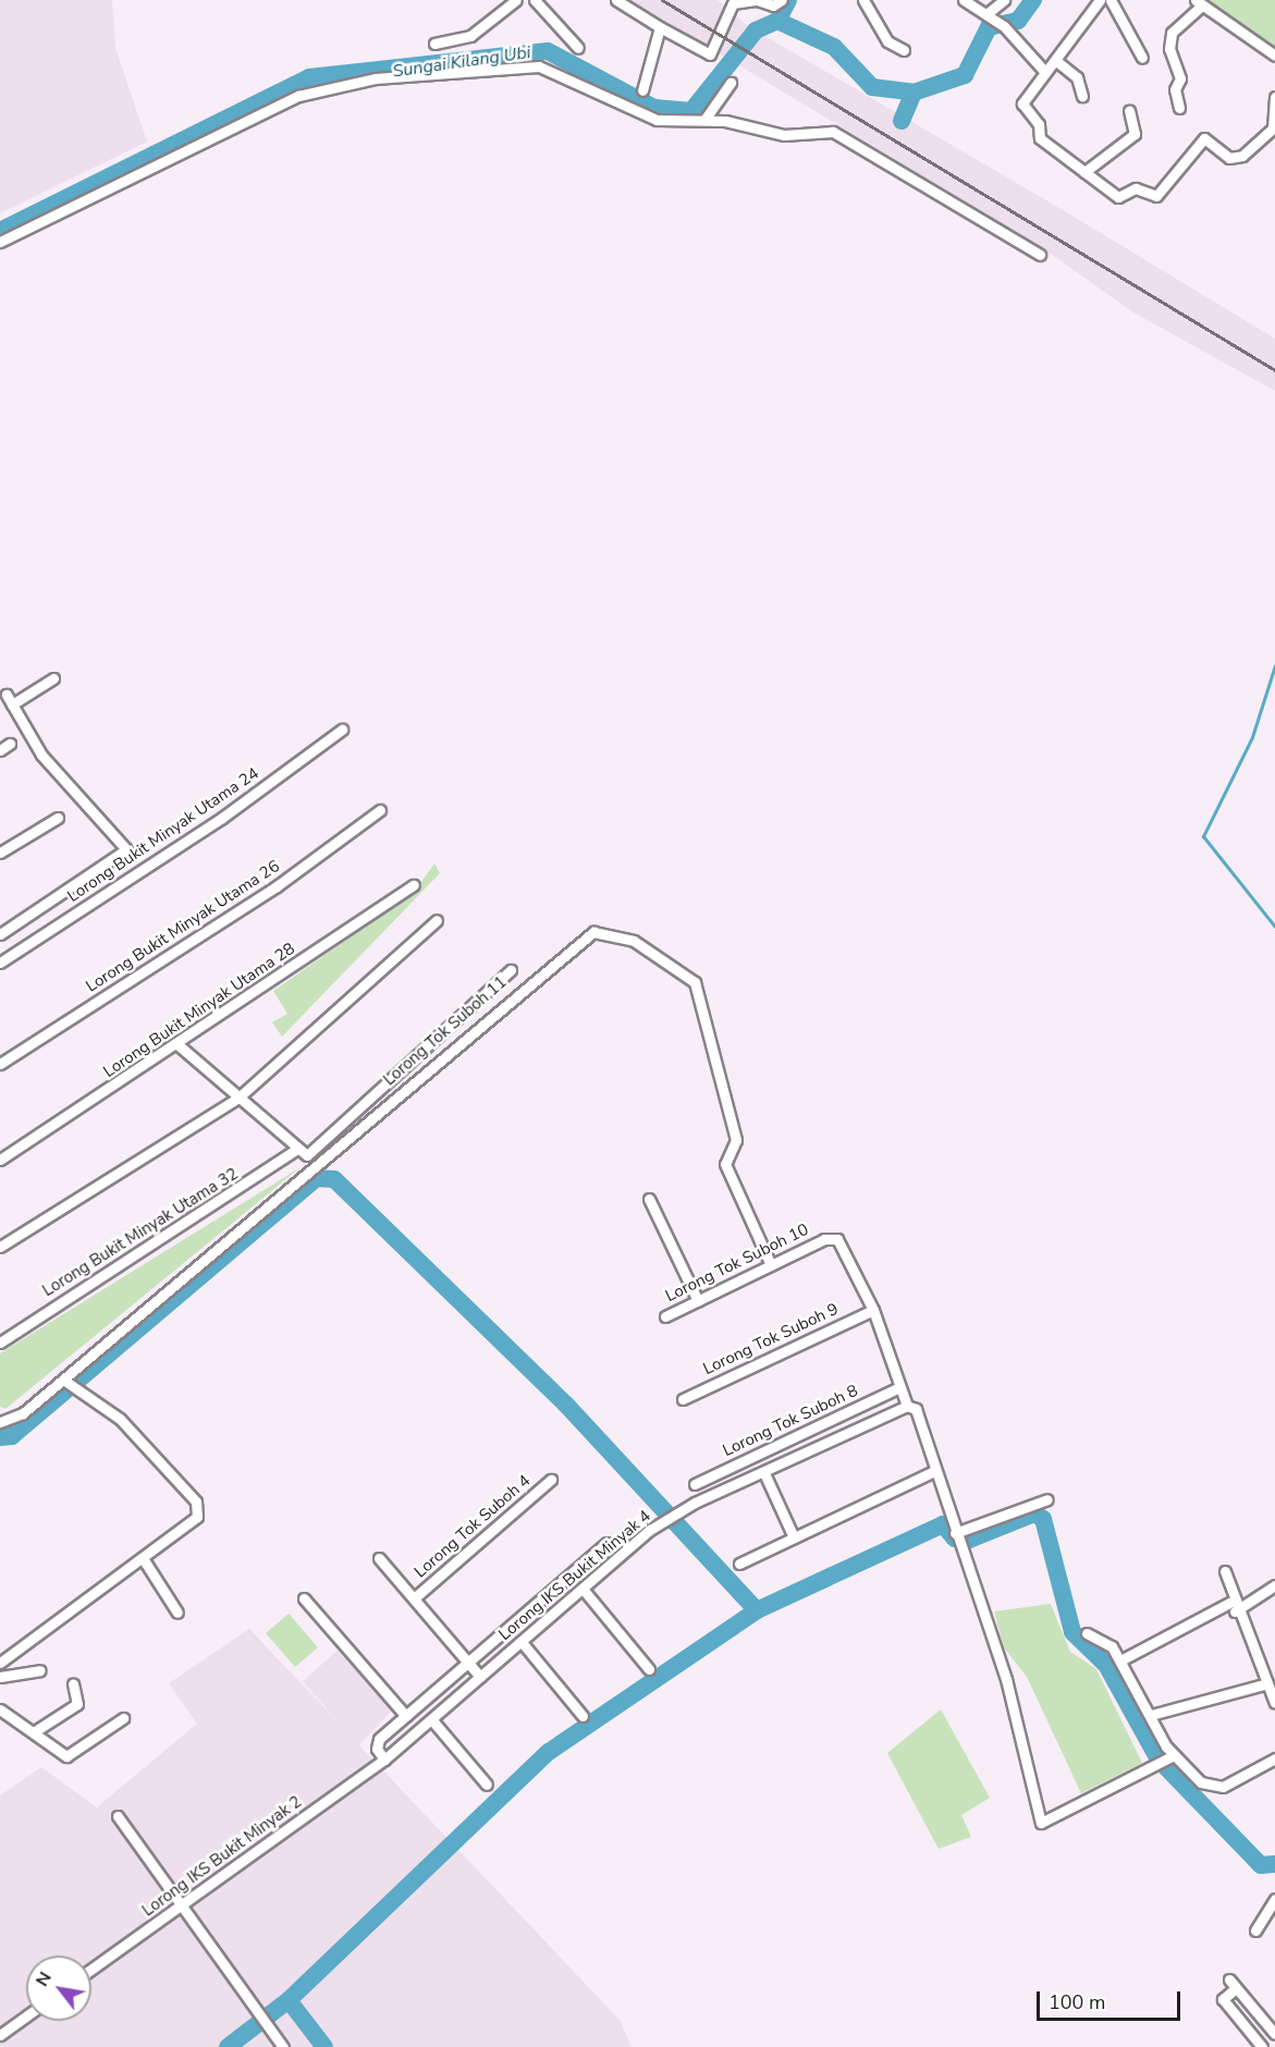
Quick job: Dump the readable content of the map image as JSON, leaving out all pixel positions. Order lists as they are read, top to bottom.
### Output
{
  "streets": {
    "street": [
      "Lorong Bukit Minyak Utama 24",
      "Lorong Bukit Minyak Utama 26",
      "Lorong Bukit Minyak Utama 28",
      "Lorong Tok Suboh 11",
      "Lorong Bukit Minyak Utama 32",
      "Lorong Tok Suboh 10",
      "Lorong Tok Suboh 9",
      "Lorong Tok Suboh 8",
      "Lorong Tok Suboh 4",
      "Lorong IKS Bukit Minyak 4",
      "Lorong IKS Bukit Minyak 2"
    ]
  },
  "crossings": [
    ["Lorong Tok Suboh 11", "Lorong Tok Suboh 10"],
    ["Lorong Tok Suboh 10", "Lorong Tok Suboh 9"],
    ["Lorong Tok Suboh 10", "Lorong Tok Suboh 8"],
    ["Lorong Tok Suboh 10", "Lorong IKS Bukit Minyak 4"],
    ["Lorong IKS Bukit Minyak 4", "Lorong IKS Bukit Minyak 2"]
  ],
  "water": ["Sungai Kilang Ubi"],
  "scale_bar": "100 m",
  "north": "top left"
}
